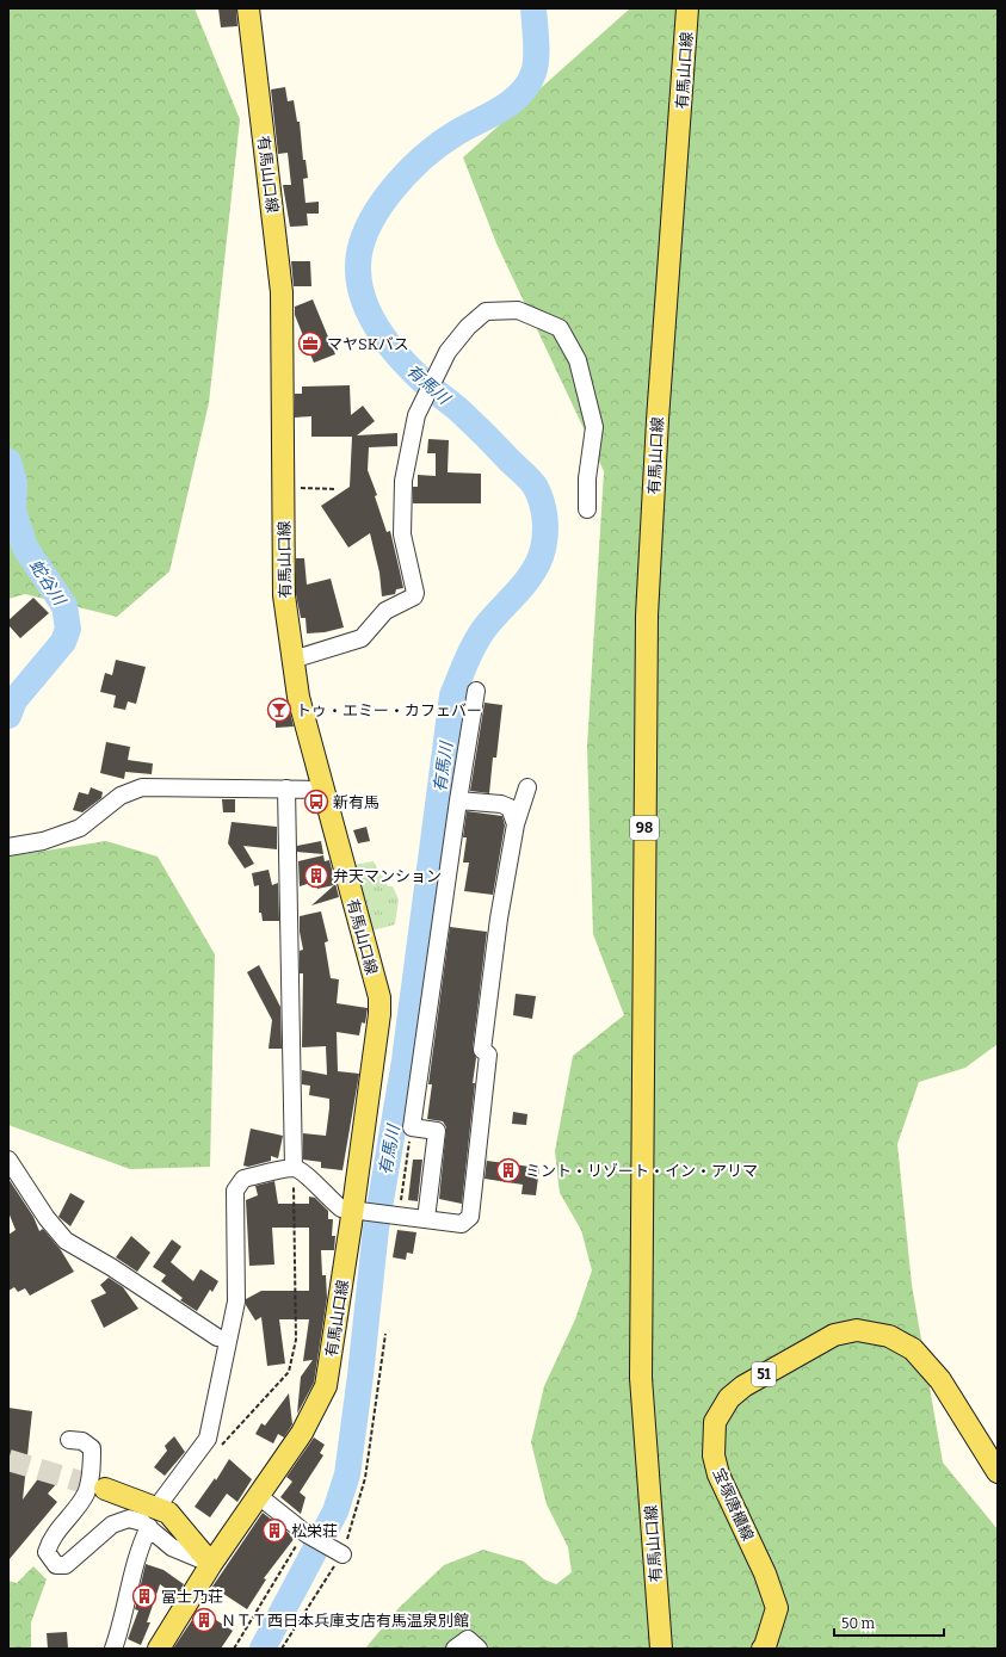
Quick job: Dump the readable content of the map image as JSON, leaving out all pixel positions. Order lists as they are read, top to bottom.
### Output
{
  "streets": {
    "main road": [
      "有馬山口線",
      "98",
      "51",
      "宝塚唐櫃線"
    ]
  },
  "water": ["有馬川", "蛇谷川"],
  "places": {
    "office": ["マヤSKバス"],
    "bar": ["トゥ・エミー・カフェバー"],
    "bus stop": ["新有馬"],
    "building": [
      "弁天マンション",
      "ミント・リゾート・イン・アリマ",
      "松栄荘",
      "冨士乃荘",
      "ＮＴＴ西日本兵庫支店有馬温泉別館"
    ]
  },
  "scale_bar": "50 m"
}
